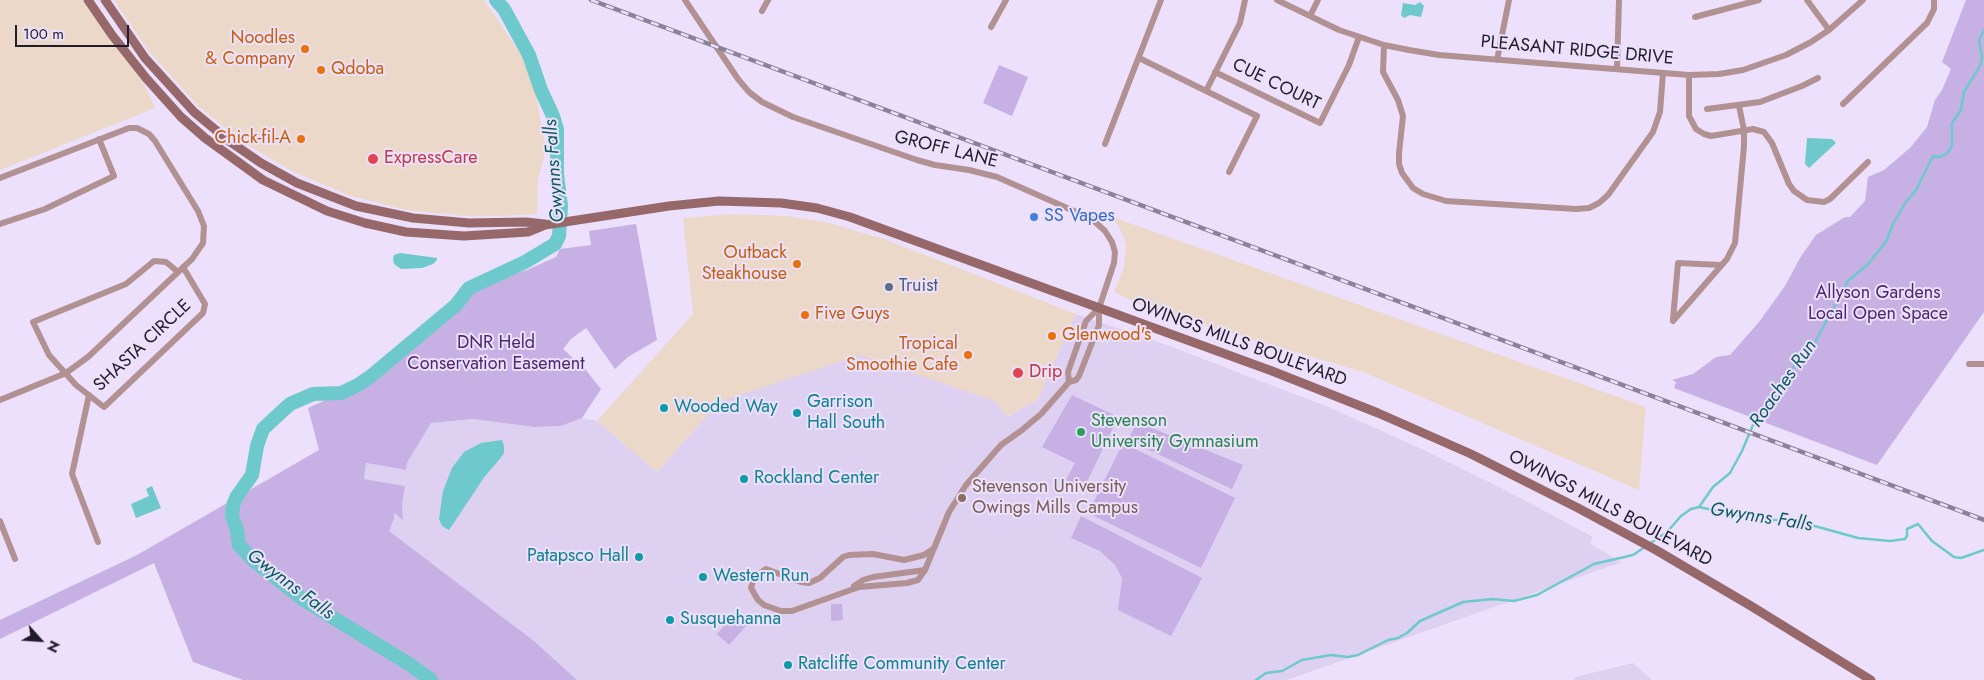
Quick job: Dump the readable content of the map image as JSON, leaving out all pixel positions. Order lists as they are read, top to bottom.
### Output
{
  "streets": {
    "main road": ["OWINGS MILLS BOULEVARD"],
    "street": [
      "PLEASANT RIDGE DRIVE",
      "CUE COURT",
      "GROFF LANE",
      "SHASTA CIRCLE"
    ]
  },
  "crossings": [
    ["PLEASANT RIDGE DRIVE", "CUE COURT"],
    ["GROFF LANE", "OWINGS MILLS BOULEVARD"]
  ],
  "water": ["Gwynns Falls", "Roaches Run"],
  "parks": ["Allyson Gardens Local Open Space", "DNR Held Conservation Easement"],
  "places": [
    "Noodles & Company",
    "Qdoba",
    "Chick-fil-A",
    "ExpressCare",
    "SS Vapes",
    "Outback Steakhouse",
    "Truist",
    "Five Guys",
    "Glenwood's",
    "Tropical Smoothie Cafe",
    "Drip",
    "Wooded Way",
    "Garrison Hall South",
    "Stevenson University Gymnasium",
    "Rockland Center",
    "Stevenson University Owings Mills Campus",
    "Patapsco Hall",
    "Western Run",
    "Susquehanna",
    "Ratcliffe Community Center"
  ],
  "scale_bar": "100 m",
  "north": "bottom right"
}
